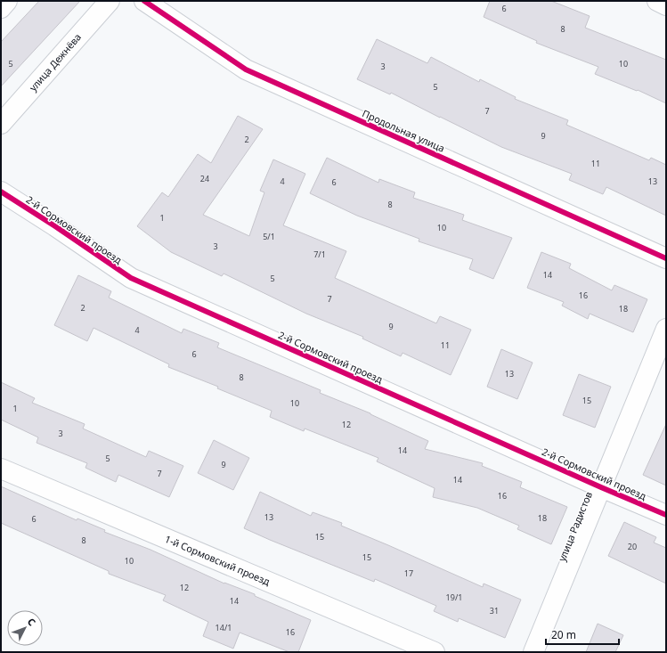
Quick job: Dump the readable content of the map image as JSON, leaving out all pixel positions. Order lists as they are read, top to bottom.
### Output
{
  "streets": {
    "street": [
      "улица Дежнёва",
      "Продольная улица",
      "2-й Сормовский проезд",
      "улица Радистов",
      "1-й Сормовский проезд"
    ]
  },
  "crossings": [
    ["2-й Сормовский проезд", "улица Радистов"]
  ],
  "house_numbers": [
    "6",
    "8",
    "5",
    "10",
    "3",
    "5",
    "7",
    "9",
    "2",
    "11",
    "24",
    "4",
    "13",
    "6",
    "8",
    "1",
    "10",
    "5/1",
    "3",
    "7/1",
    "14",
    "5",
    "16",
    "7",
    "2",
    "18",
    "9",
    "4",
    "11",
    "6",
    "13",
    "8",
    "15",
    "10",
    "1",
    "12",
    "3",
    "14",
    "5",
    "9",
    "7",
    "14",
    "16",
    "13",
    "18",
    "6",
    "15",
    "8",
    "20",
    "15",
    "10",
    "17",
    "12",
    "19/1",
    "14",
    "31",
    "14/1",
    "16"
  ],
  "scale_bar": "20 m",
  "north": "top right"
}
